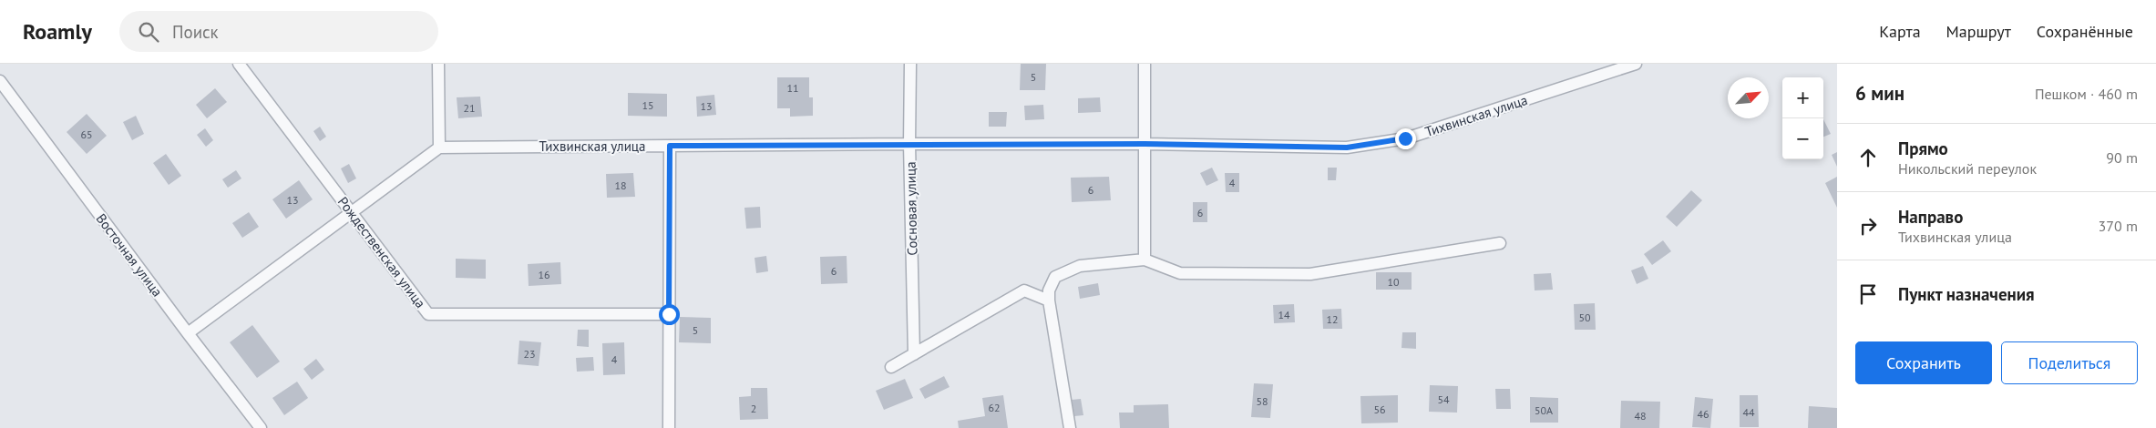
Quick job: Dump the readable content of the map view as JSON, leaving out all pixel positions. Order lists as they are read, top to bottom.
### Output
{
  "streets": {
    "street": [
      "Тихвинская улица",
      "Сосновая улица",
      "Рождественская улица",
      "Восточная улица"
    ]
  },
  "crossings": [
    ["Тихвинская улица", "Сосновая улица"]
  ],
  "house_numbers": [
    "5",
    "11",
    "15",
    "13",
    "21",
    "65",
    "4",
    "18",
    "6",
    "13",
    "6",
    "6",
    "16",
    "10",
    "14",
    "50",
    "12",
    "5",
    "23",
    "4",
    "54",
    "58",
    "62",
    "2",
    "56",
    "50А",
    "44",
    "46",
    "48"
  ],
  "north": "top right",
  "page": {
    "header": "Roamly",
    "search": "Поиск",
    "nav": ["Карта", "Маршрут", "Сохранённые"],
    "heading": ["6 мин", "Пешком · 460 m"],
    "map_buttons": ["+", "−"],
    "list": [
      ["Прямо", "Никольский переулок", "90 m"],
      ["Направо", "Тихвинская улица", "370 m"],
      "Пункт назначения"
    ],
    "buttons": ["Сохранить", "Поделиться"]
  }
}
